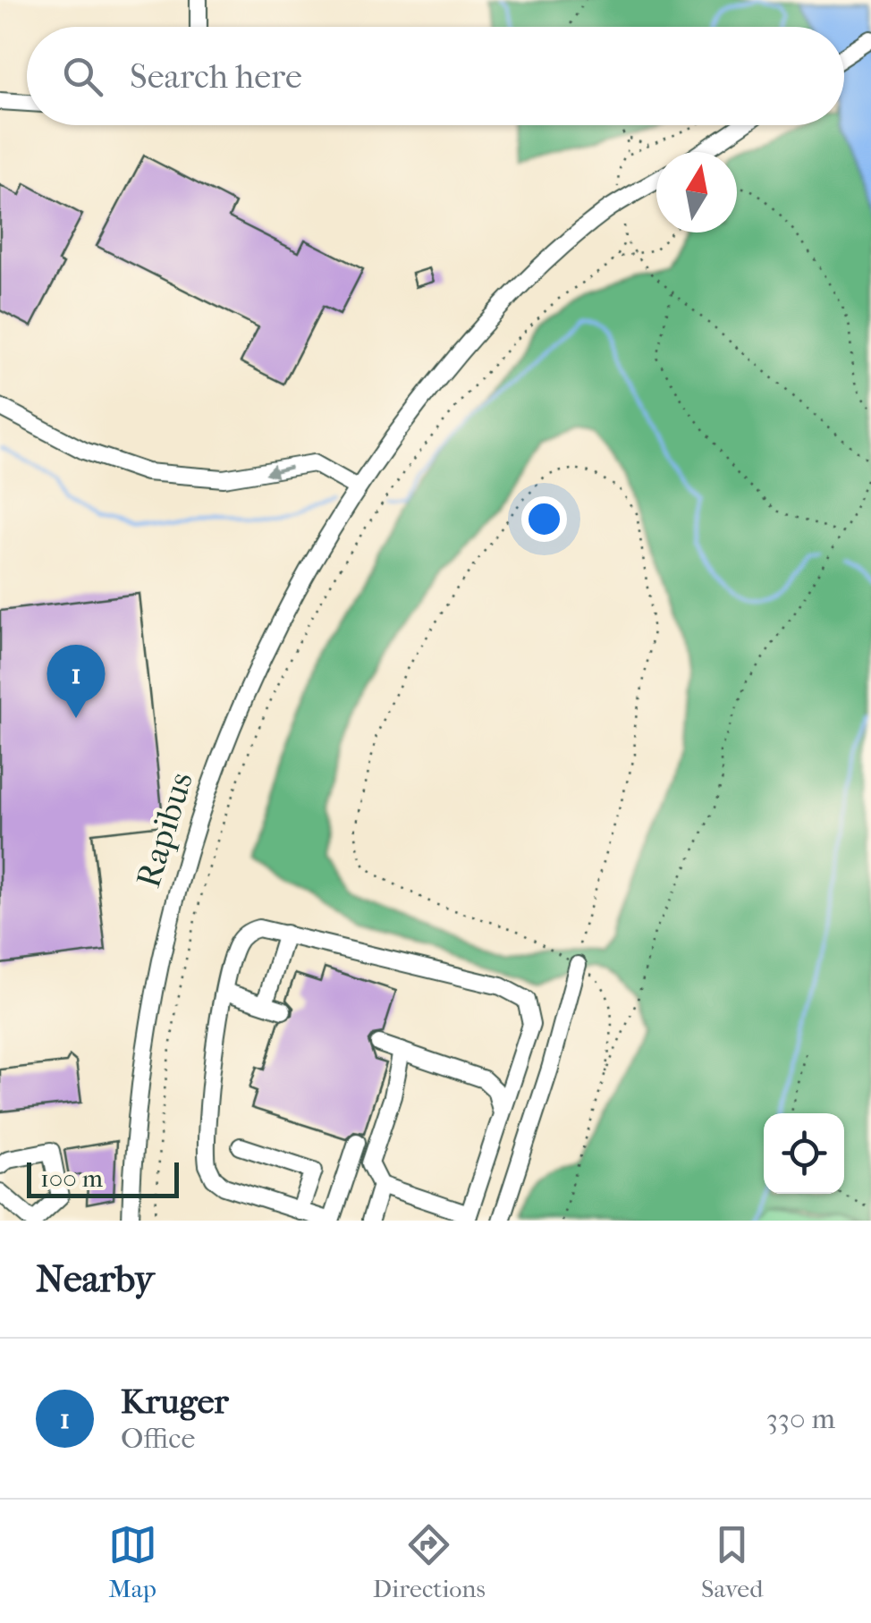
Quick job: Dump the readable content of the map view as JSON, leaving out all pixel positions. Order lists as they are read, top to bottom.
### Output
{
  "streets": {
    "street": ["Rapibus"]
  },
  "scale_bar": "100 m",
  "north": "top",
  "page": {
    "search": "Search here",
    "pins": "1",
    "scale": "100 m",
    "heading": "Nearby",
    "list": [
      {
        "mark": "1",
        "name": "Kruger",
        "note": "Office",
        "value": "330 m"
      }
    ],
    "nav": ["Map", "Directions", "Saved"]
  }
}
